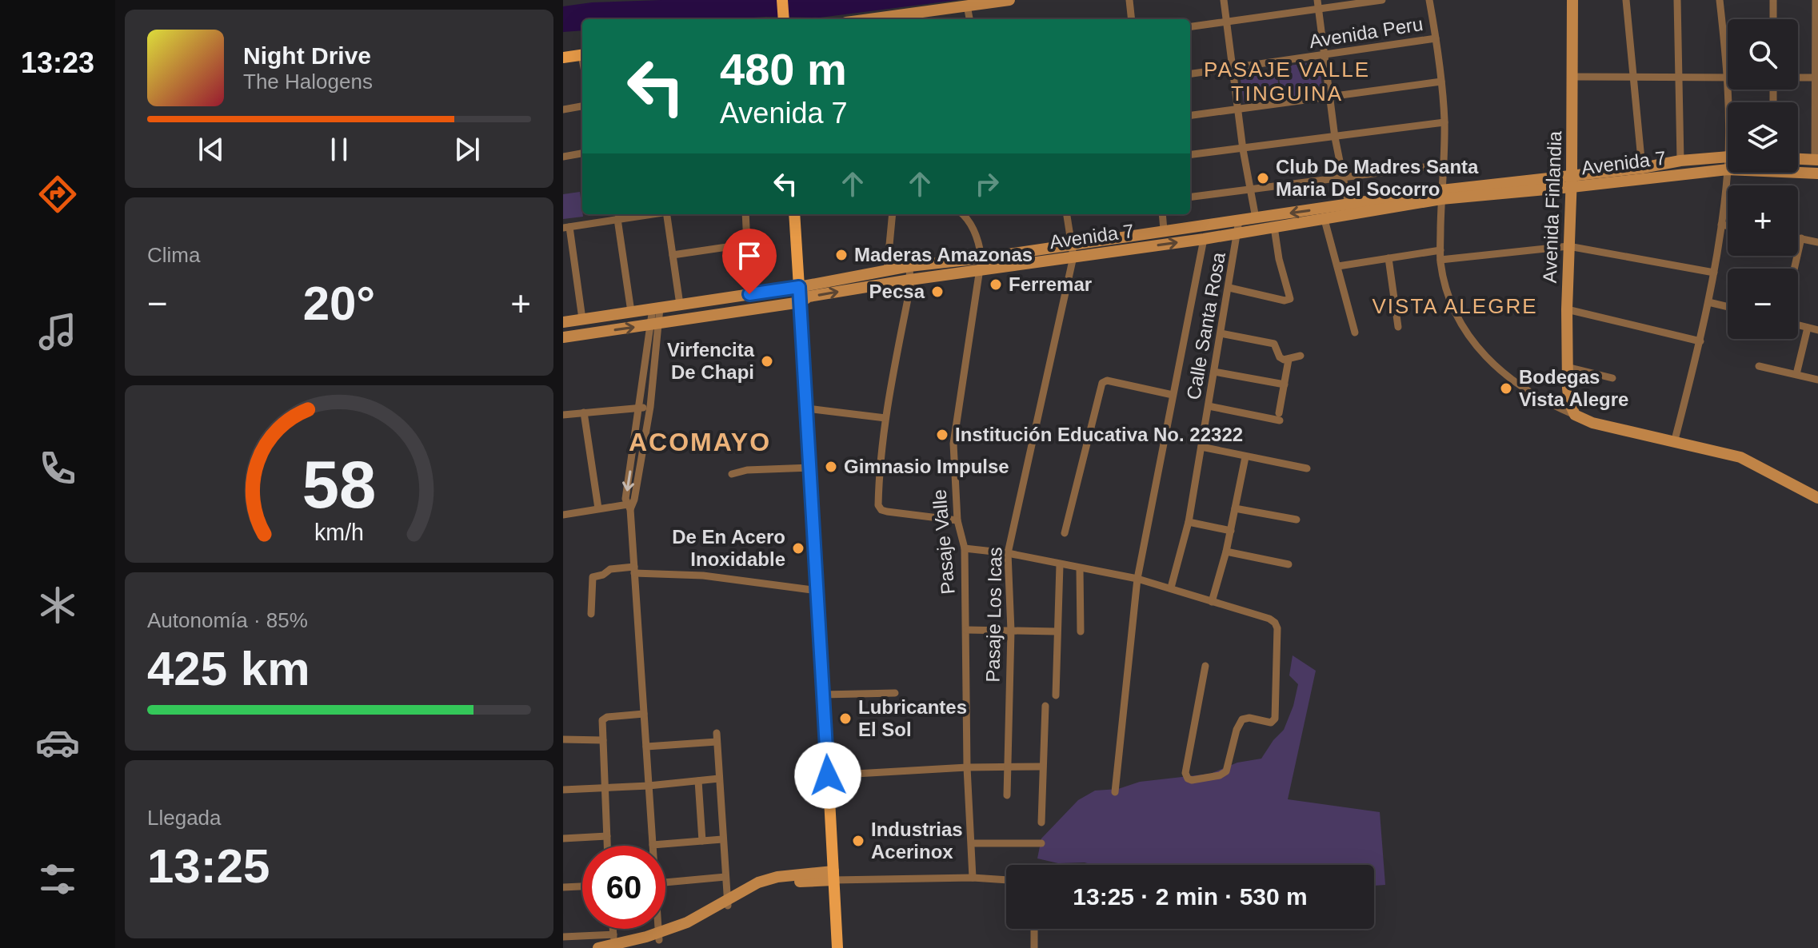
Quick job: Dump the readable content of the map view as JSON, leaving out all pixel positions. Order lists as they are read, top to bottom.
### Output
{
  "streets": {
    "street": [
      "Avenida Peru",
      "Avenida 7",
      "Avenida Finlandia",
      "Calle Santa Rosa",
      "Pasaje Valle",
      "Pasaje Los Icas"
    ]
  },
  "crossings": [
    ["Avenida 7", "Avenida Finlandia"],
    ["Avenida 7", "Calle Santa Rosa"],
    ["Avenida 7", "Pasaje Valle"],
    ["Avenida 7", "Pasaje Los Icas"]
  ],
  "districts": ["PASAJE VALLE TINGUINA", "VISTA ALEGRE", "ACOMAYO"],
  "places": [
    "Club De Madres Santa Maria Del Socorro",
    "Maderas Amazonas",
    "Ferremar",
    "Pecsa",
    "Virfencita De Chapi",
    "Bodegas Vista Alegre",
    "Institución Educativa No. 22322",
    "Gimnasio Impulse",
    "De En Acero Inoxidable",
    "Lubricantes El Sol",
    "Industrias Acerinox"
  ],
  "page": {
    "tabs": "13:23",
    "map_buttons": ["+", "−"],
    "turn": ["480 m", "Avenida 7"],
    "song": ["Night Drive", "The Halogens"],
    "tile": [
      "Clima",
      ["Autonomía · 85%", "425 km"],
      ["Llegada", "13:25"]
    ],
    "heat": ["−", "20°", "+"],
    "limit": "60",
    "trip": "13:25 · 2 min · 530 m",
    "gauge": ["58", "km/h"]
  }
}
